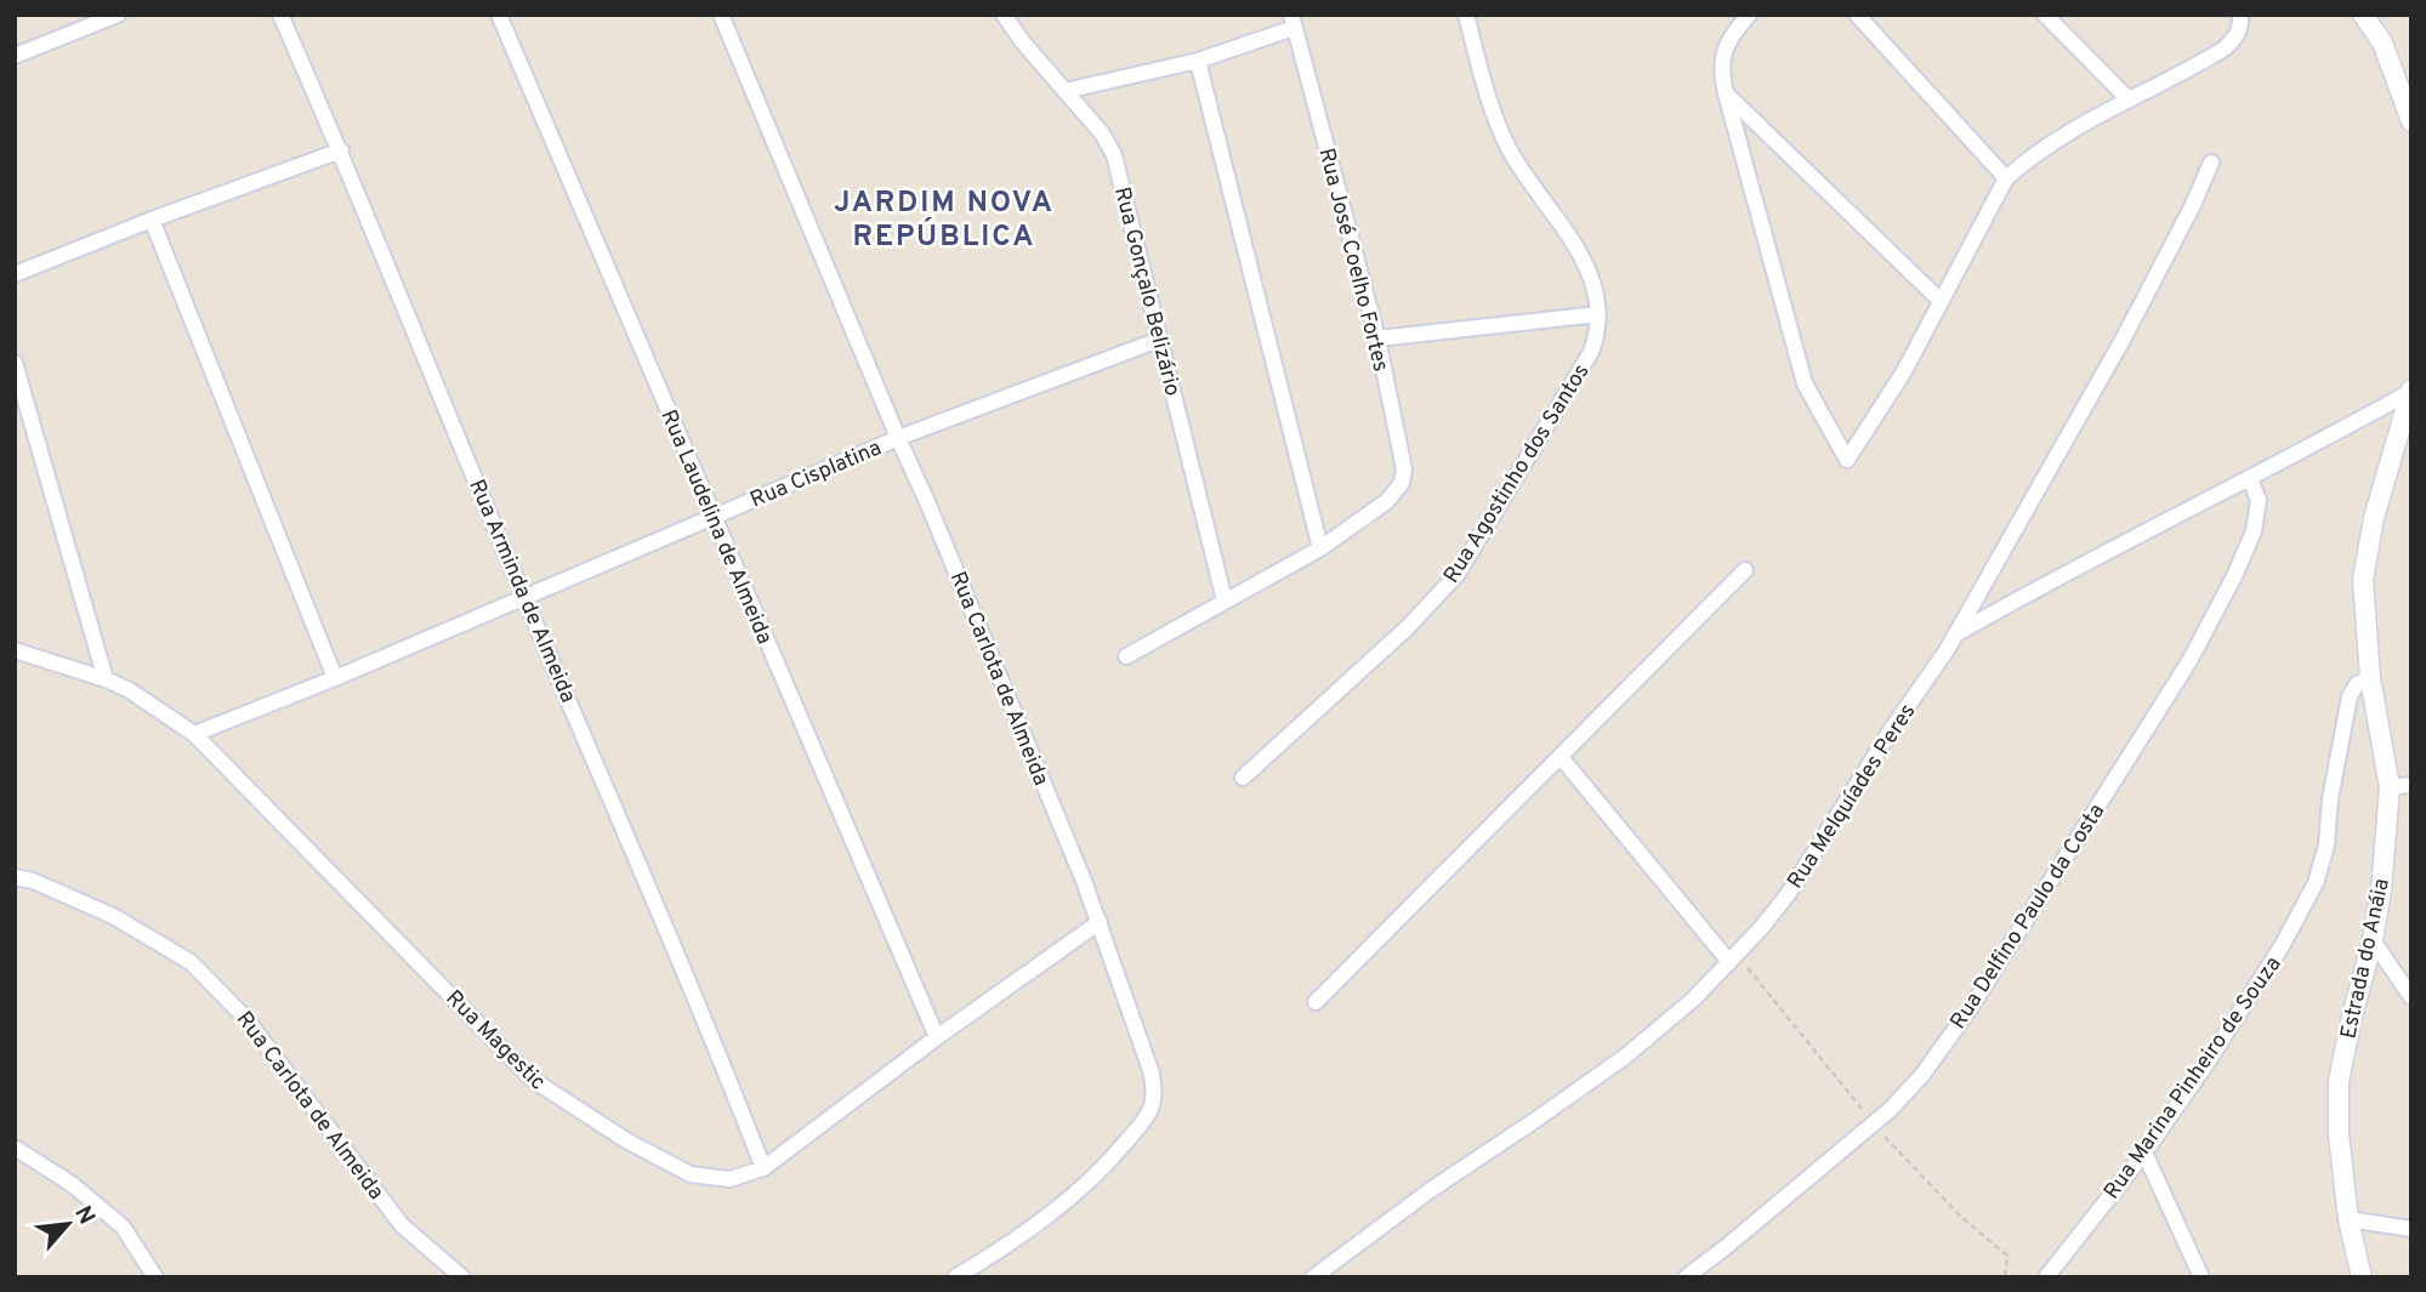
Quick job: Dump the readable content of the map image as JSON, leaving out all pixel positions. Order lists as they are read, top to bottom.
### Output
{
  "streets": {
    "street": [
      "Rua José Coelho Fortes",
      "Rua Gonçalo Belizário",
      "Rua Cisplatina",
      "Rua Agostinho dos Santos",
      "Rua Laudelina de Almeida",
      "Rua Arminda de Almeida",
      "Rua Carlota de Almeida",
      "Rua Melquíades Peres",
      "Rua Delfino Paulo da Costa",
      "Estrada do Anáia",
      "Rua Magestic",
      "Rua Marina Pinheiro de Souza"
    ]
  },
  "crossings": [
    ["Rua Gonçalo Belizário", "Rua Cisplatina"],
    ["Rua Cisplatina", "Rua Laudelina de Almeida"],
    ["Rua Cisplatina", "Rua Arminda de Almeida"],
    ["Rua Cisplatina", "Rua Carlota de Almeida"],
    ["Rua Cisplatina", "Rua Magestic"],
    ["Rua Laudelina de Almeida", "Rua Magestic"],
    ["Rua Arminda de Almeida", "Rua Magestic"],
    ["Rua Carlota de Almeida", "Rua Magestic"],
    ["Estrada do Anáia", "Rua Marina Pinheiro de Souza"]
  ],
  "districts": ["JARDIM NOVA REPÚBLICA"],
  "north": "top right"
}
